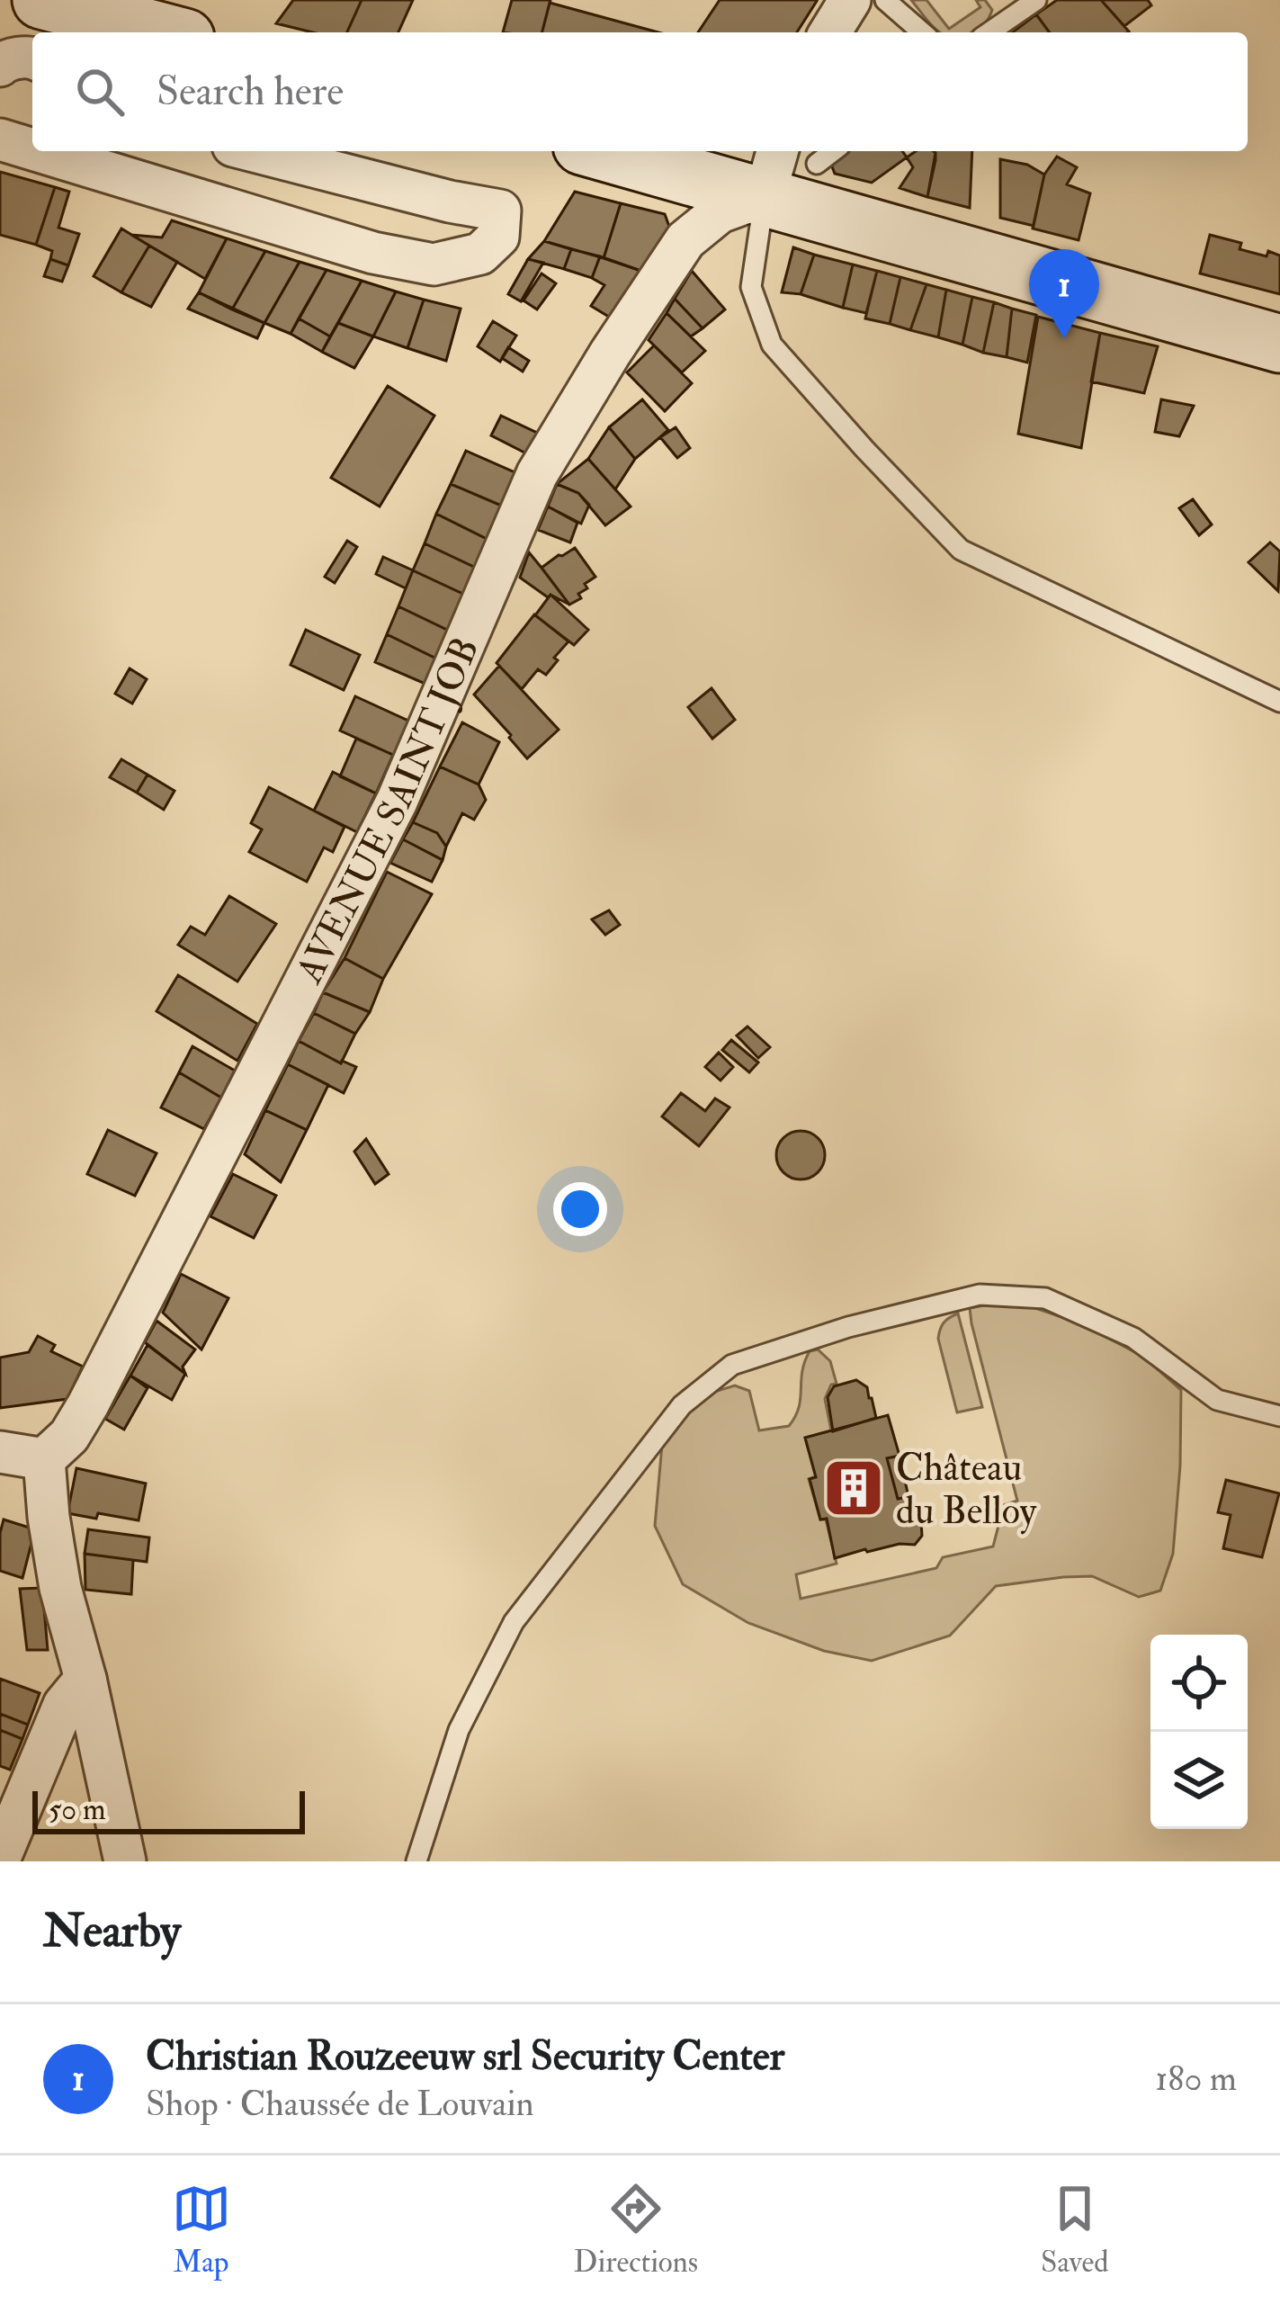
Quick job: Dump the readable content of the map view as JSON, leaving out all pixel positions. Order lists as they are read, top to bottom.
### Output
{
  "streets": {
    "street": ["AVENUE SAINT JOB"]
  },
  "places": {
    "building": ["Château du Belloy"]
  },
  "scale_bar": "50 m",
  "page": {
    "search": "Search here",
    "pins": "1",
    "scale": "50 m",
    "heading": "Nearby",
    "list": [
      {
        "mark": "1",
        "name": "Christian Rouzeeuw srl Security Center",
        "note": "Shop · Chaussée de Louvain",
        "value": "180 m"
      }
    ],
    "nav": ["Map", "Directions", "Saved"]
  }
}
